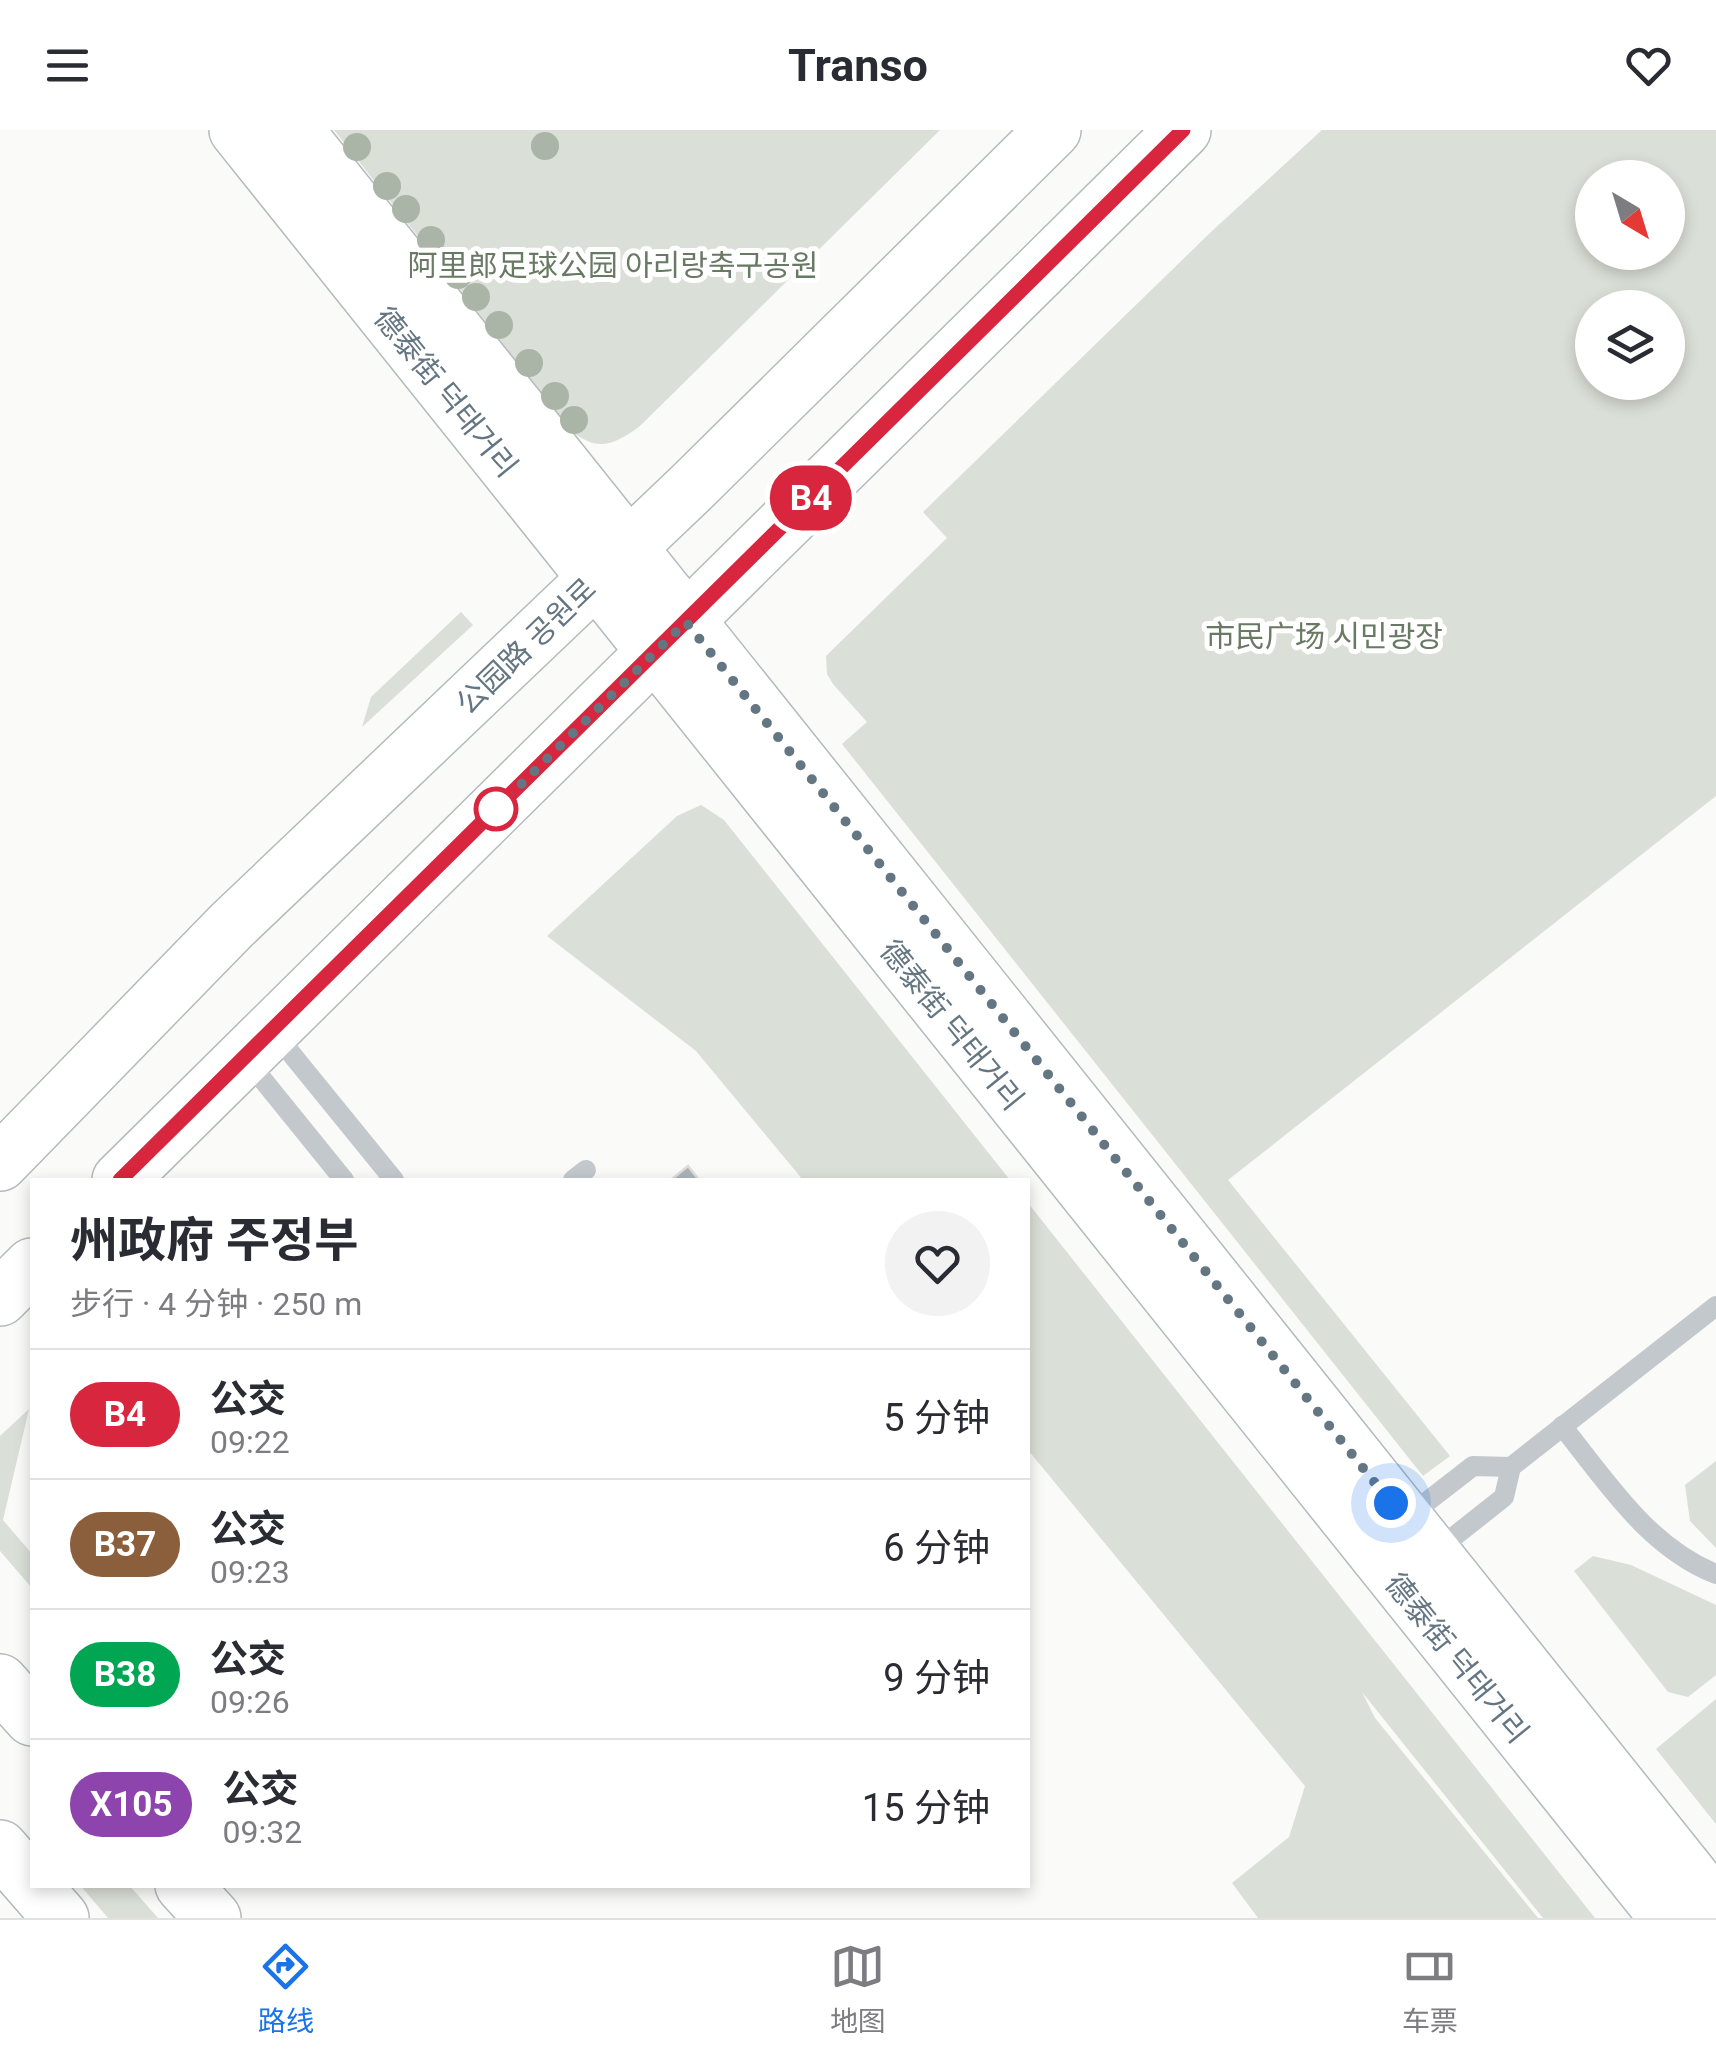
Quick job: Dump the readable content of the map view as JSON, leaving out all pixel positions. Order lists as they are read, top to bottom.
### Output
{
  "streets": {
    "street": ["德泰街 덕태거리", "公园路 공원로"]
  },
  "crossings": [
    ["德泰街 덕태거리", "公园路 공원로"]
  ],
  "parks": ["阿里郎足球公园 아리랑축구공원", "市民广场 시민광장"],
  "lines": ["bus line B4"],
  "north": "bottom right",
  "page": {
    "header": "Transo",
    "on_map": "B4",
    "heading": ["州政府 주정부", "步行 · 4 分钟 · 250 m"],
    "list": [
      {
        "mark": "B4",
        "name": "公交",
        "note": "09:22",
        "value": "5 分钟"
      },
      {
        "mark": "B37",
        "name": "公交",
        "note": "09:23",
        "value": "6 分钟"
      },
      {
        "mark": "B38",
        "name": "公交",
        "note": "09:26",
        "value": "9 分钟"
      },
      {
        "mark": "X105",
        "name": "公交",
        "note": "09:32",
        "value": "15 分钟"
      }
    ],
    "tabs": ["路线", "地图", "车票"]
  }
}
